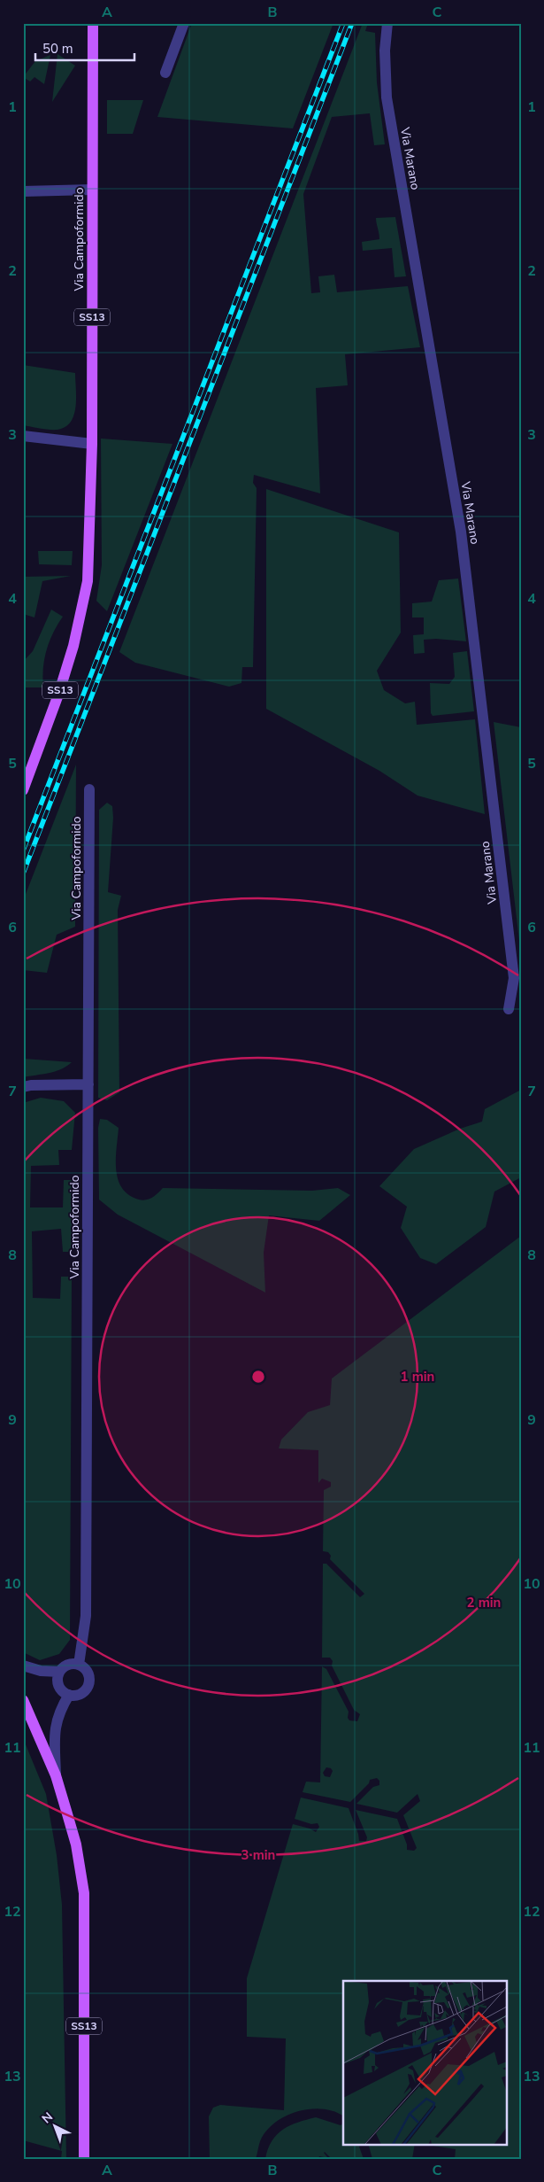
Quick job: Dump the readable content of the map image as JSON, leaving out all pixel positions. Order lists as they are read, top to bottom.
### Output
{
  "streets": {
    "main road": ["Via Campoformido", "SS13"],
    "street": ["Via Marano"]
  },
  "crossings": [
    ["Via Campoformido", "SS13"]
  ],
  "scale_bar": "50 m",
  "north": "top left",
  "grid": {
    "columns": ["A", "B", "C"],
    "rows": [
      "1",
      "2",
      "3",
      "4",
      "5",
      "6",
      "7",
      "8",
      "9",
      "10",
      "11",
      "12",
      "13"
    ]
  },
  "rings": ["1 min", "2 min", "3 min"]
}
